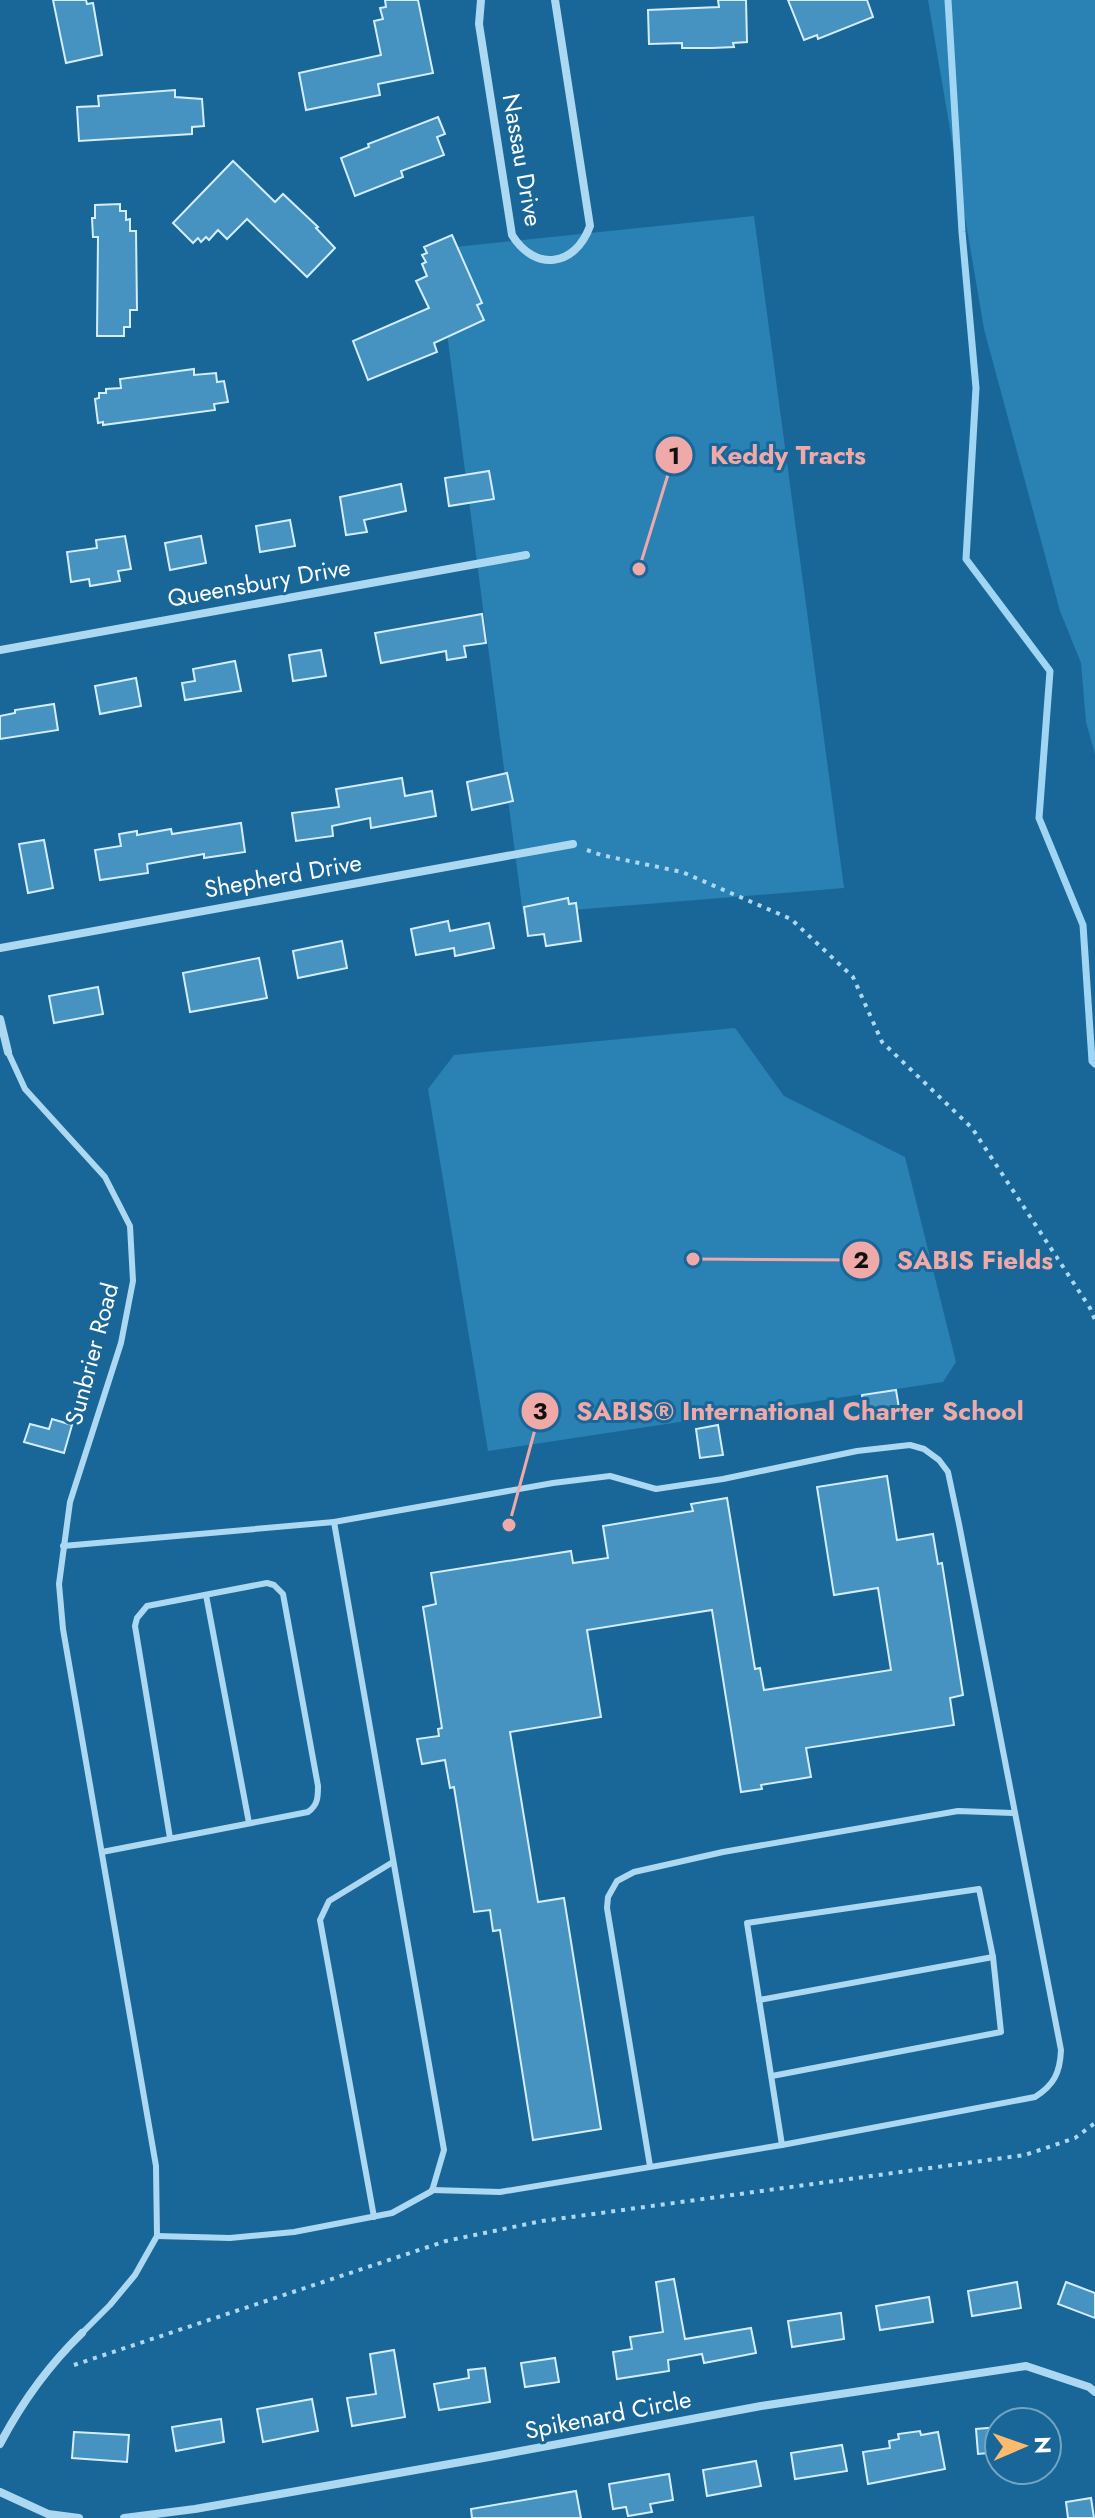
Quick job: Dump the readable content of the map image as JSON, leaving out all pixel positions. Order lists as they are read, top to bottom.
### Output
{
  "streets": {
    "street": [
      "Nassau Drive",
      "Queensbury Drive",
      "Shepherd Drive",
      "Sunbrier Road",
      "Spikenard Circle"
    ]
  },
  "places": ["Keddy Tracts", "SABIS Fields", "SABIS® International Charter School"],
  "north": "right"
}
